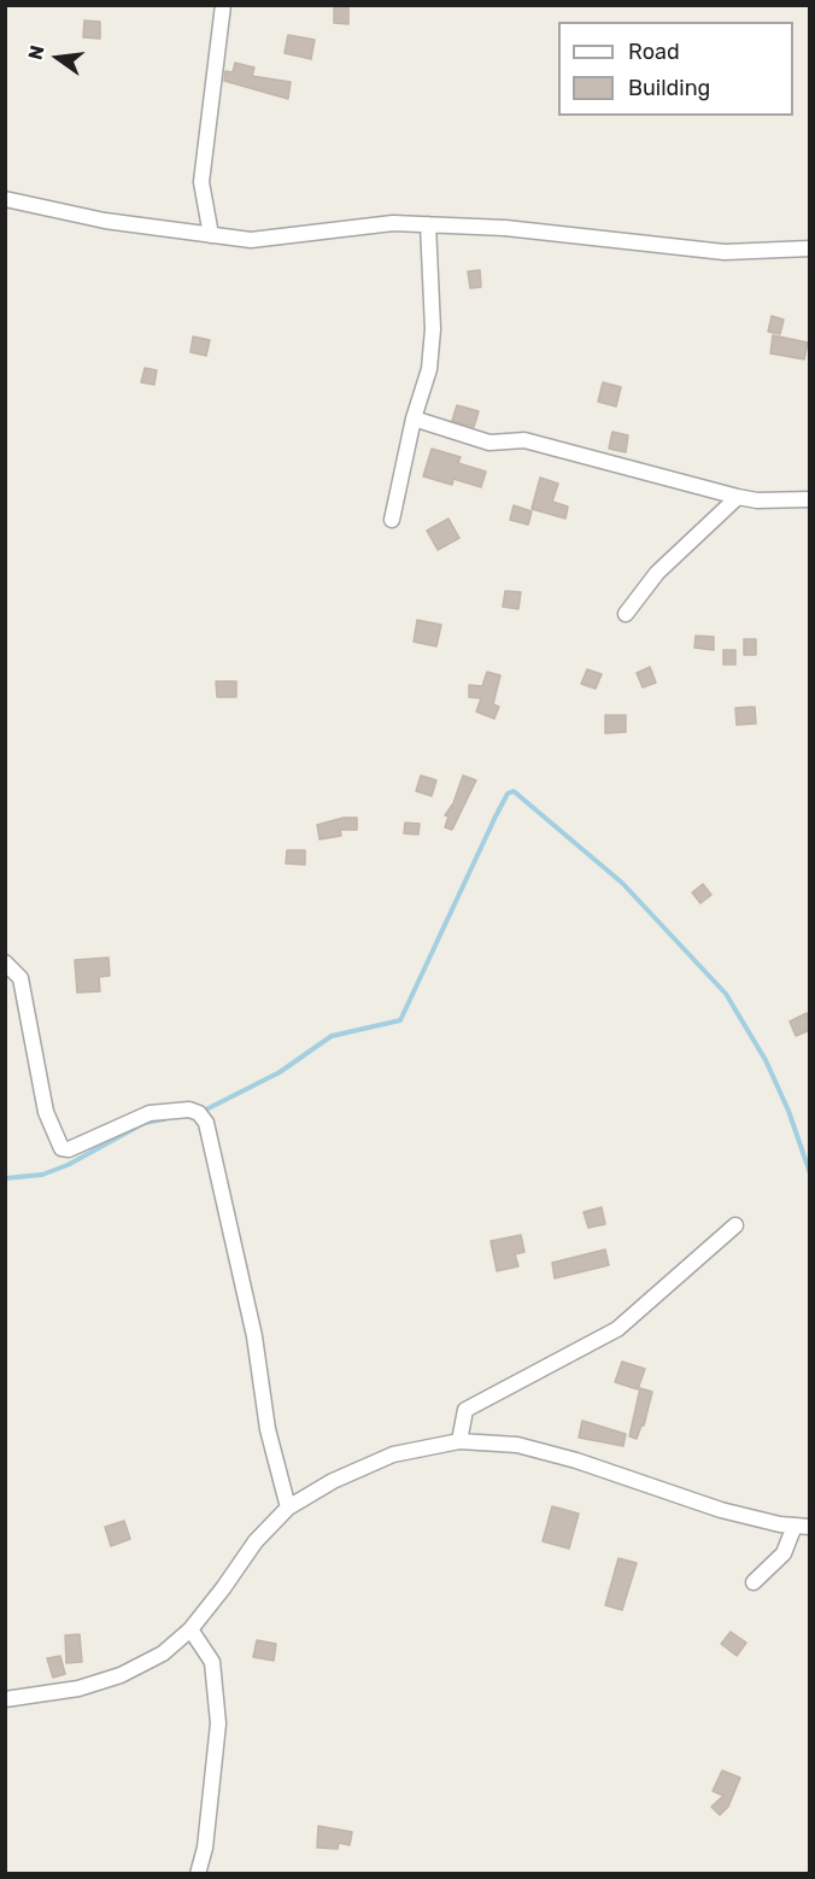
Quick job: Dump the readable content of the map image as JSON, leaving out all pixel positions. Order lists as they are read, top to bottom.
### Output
{
  "legend": ["Road", "Building"],
  "north": "left"
}
